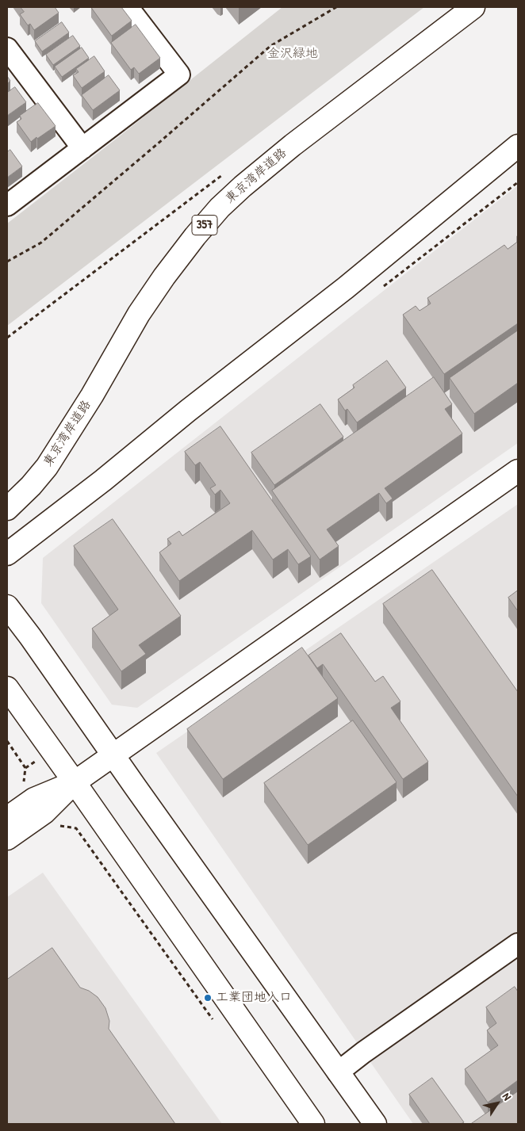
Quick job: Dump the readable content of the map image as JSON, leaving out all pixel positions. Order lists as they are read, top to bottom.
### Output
{
  "streets": {
    "main road": ["東京湾岸道路", "357"]
  },
  "parks": ["金沢緑地"],
  "places": ["工業団地入口"],
  "north": "top right"
}
